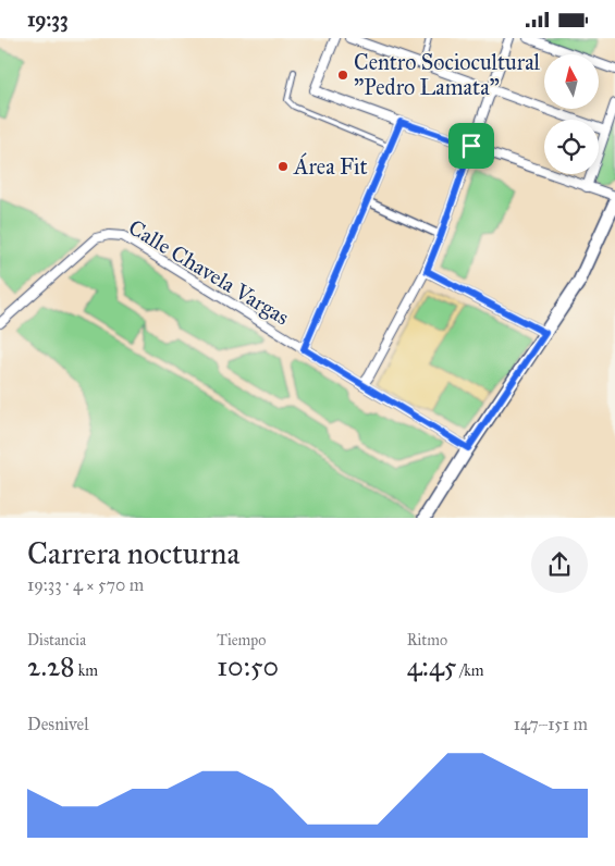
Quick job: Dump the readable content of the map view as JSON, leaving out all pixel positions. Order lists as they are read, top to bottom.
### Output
{
  "streets": {
    "street": ["Calle Chavela Vargas"]
  },
  "places": ["Centro Sociocultural \"Pedro Lamata\"", "Área Fit"],
  "north": "top",
  "page": {
    "status": "19:33",
    "heading": ["Carrera nocturna", "19:33 · 4 × 570 m"],
    "stats": [
      ["Distancia", "2.28 km"],
      ["Tiempo", "10:50"],
      ["Ritmo", "4:45 /km"]
    ],
    "chart": ["Desnivel", "147–151 m"]
  }
}
